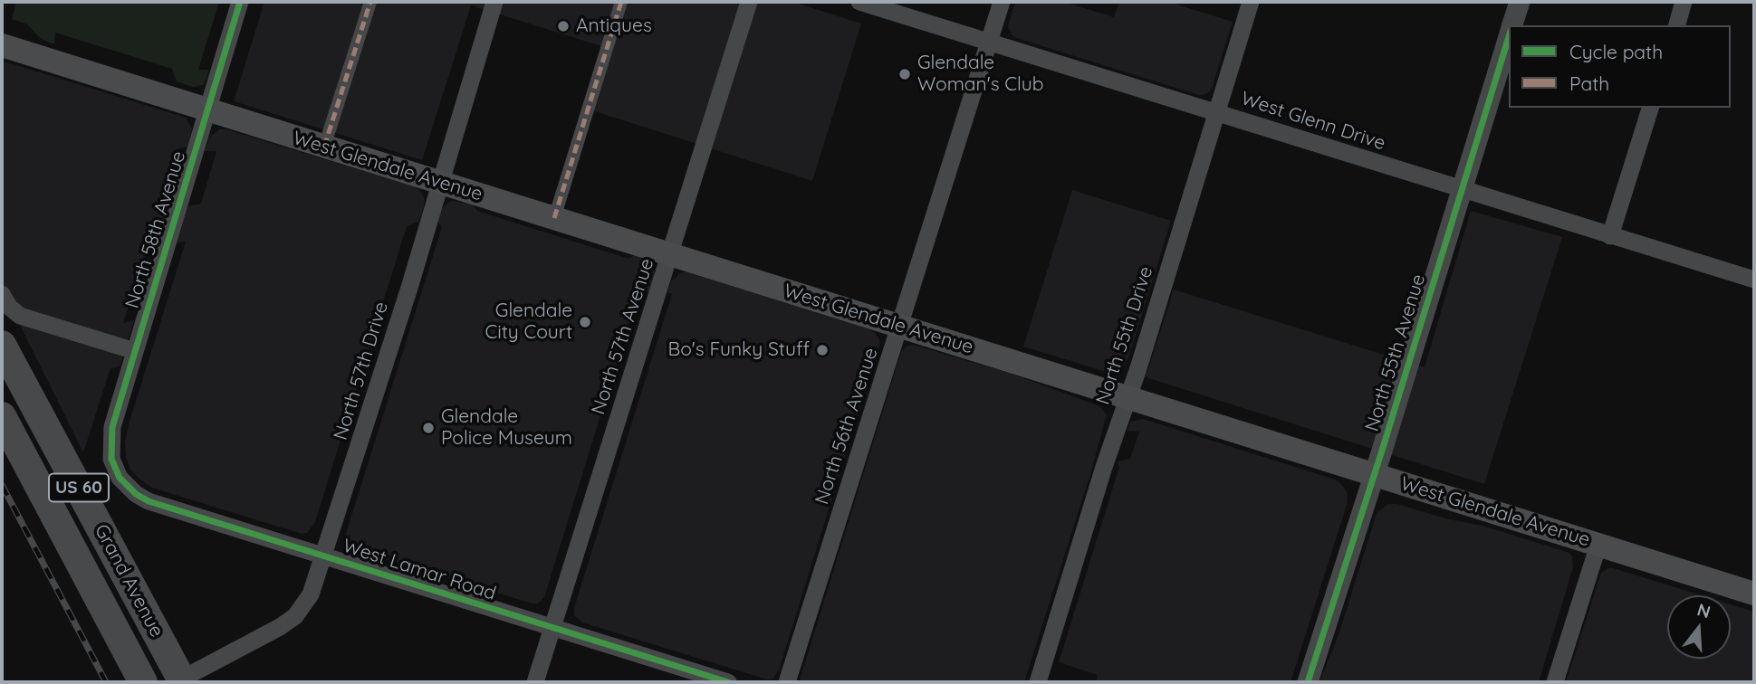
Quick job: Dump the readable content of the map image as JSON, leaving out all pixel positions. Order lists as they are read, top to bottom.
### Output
{
  "streets": {
    "highway": ["US 60", "Grand Avenue"],
    "main road": ["West Glendale Avenue"],
    "street": [
      "West Glenn Drive",
      "North 58th Avenue",
      "North 55th Drive",
      "North 57th Avenue",
      "North 55th Avenue",
      "North 57th Drive",
      "North 56th Avenue",
      "West Lamar Road"
    ]
  },
  "crossings": [
    ["West Glenn Drive", "North 55th Drive"],
    ["West Glenn Drive", "North 55th Avenue"],
    ["West Glenn Drive", "North 56th Avenue"],
    ["West Glendale Avenue", "North 58th Avenue"],
    ["West Glendale Avenue", "North 55th Drive"],
    ["West Glendale Avenue", "North 57th Avenue"],
    ["West Glendale Avenue", "North 55th Avenue"],
    ["West Glendale Avenue", "North 57th Drive"],
    ["West Glendale Avenue", "North 56th Avenue"],
    ["North 58th Avenue", "West Lamar Road"],
    ["North 57th Avenue", "West Lamar Road"],
    ["North 57th Drive", "West Lamar Road"],
    ["North 57th Drive", "Grand Avenue"]
  ],
  "places": [
    "Antiques",
    "Glendale Woman's Club",
    "Glendale City Court",
    "Bo's Funky Stuff",
    "Glendale Police Museum"
  ],
  "legend": ["Cycle path", "Path"],
  "north": "top"
}
